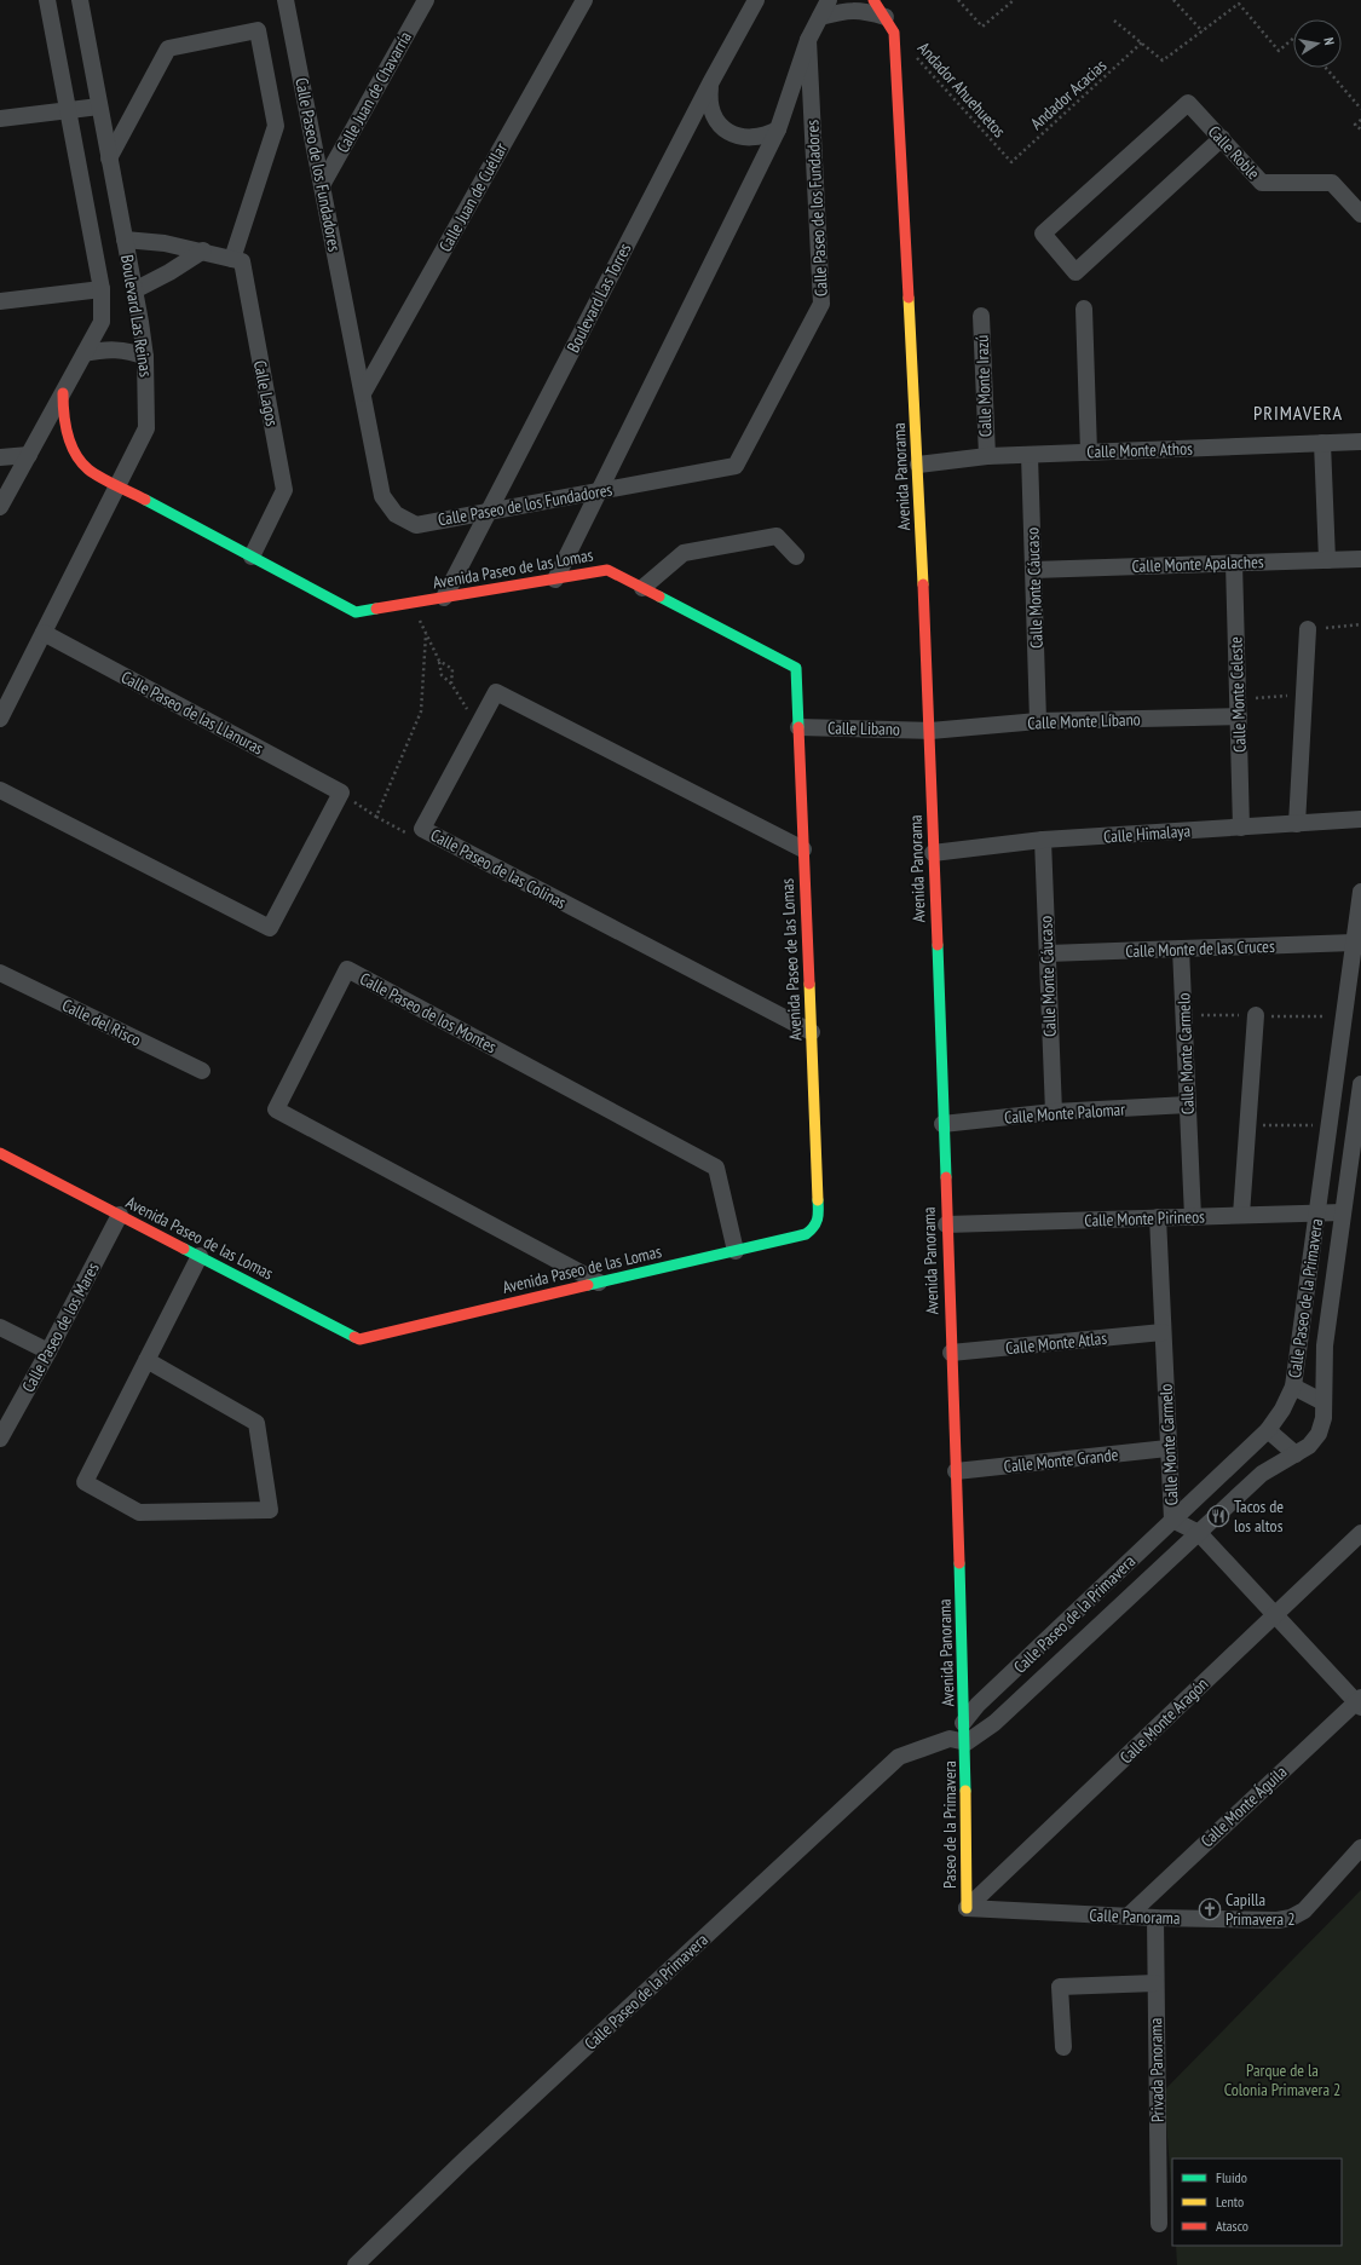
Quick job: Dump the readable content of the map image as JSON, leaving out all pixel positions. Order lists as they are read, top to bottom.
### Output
{
  "streets": {
    "street": [
      "Calle Juan de Chavarría",
      "Calle Roble",
      "Calle Paseo de los Fundadores",
      "Calle Juan de Cuéllar",
      "Boulevard Las Torres",
      "Boulevard Las Reinas",
      "Calle Monte Irazú",
      "Calle Lagos",
      "Calle Monte Athos",
      "Avenida Panorama",
      "Calle Monte Apalaches",
      "Avenida Paseo de las Lomas",
      "Calle Monte Cáucaso",
      "Calle Monte Celeste",
      "Calle Paseo de las Llanuras",
      "Calle Monte Líbano",
      "Calle Libano",
      "Calle Himalaya",
      "Calle Paseo de las Colinas",
      "Calle Monte de las Cruces",
      "Calle Paseo de los Montes",
      "Calle del Risco",
      "Calle Monte Carmelo",
      "Calle Monte Palomar",
      "Calle Monte Pirineos",
      "Calle Paseo de la Primavera",
      "Calle Paseo de los Mares",
      "Calle Monte Atlas",
      "Calle Monte Grande",
      "Calle Monte Aragón",
      "Calle Monte Águila",
      "Paseo de la Primavera",
      "Calle Panorama",
      "Privada Panorama"
    ],
    "path": ["Andador Ahuehuetos", "Andador Acacias"]
  },
  "crossings": [
    ["Andador Ahuehuetos", "Andador Acacias"],
    ["Andador Ahuehuetos", "Avenida Panorama"],
    ["Calle Juan de Chavarría", "Calle Paseo de los Fundadores"],
    ["Calle Paseo de los Fundadores", "Calle Juan de Cuéllar"],
    ["Calle Paseo de los Fundadores", "Boulevard Las Torres"],
    ["Boulevard Las Torres", "Avenida Paseo de las Lomas"],
    ["Boulevard Las Reinas", "Avenida Paseo de las Lomas"],
    ["Boulevard Las Reinas", "Calle Paseo de las Llanuras"],
    ["Calle Monte Irazú", "Calle Monte Athos"],
    ["Calle Lagos", "Avenida Paseo de las Lomas"],
    ["Calle Monte Athos", "Avenida Panorama"],
    ["Calle Monte Athos", "Calle Monte Cáucaso"],
    ["Avenida Panorama", "Calle Monte Líbano"],
    ["Avenida Panorama", "Calle Libano"],
    ["Avenida Panorama", "Calle Himalaya"],
    ["Avenida Panorama", "Calle Monte Palomar"],
    ["Avenida Panorama", "Calle Monte Pirineos"],
    ["Avenida Panorama", "Calle Paseo de la Primavera"],
    ["Avenida Panorama", "Calle Monte Atlas"],
    ["Avenida Panorama", "Calle Monte Grande"],
    ["Avenida Panorama", "Paseo de la Primavera"],
    ["Calle Monte Apalaches", "Calle Monte Cáucaso"],
    ["Calle Monte Apalaches", "Calle Monte Celeste"],
    ["Avenida Paseo de las Lomas", "Calle Libano"],
    ["Avenida Paseo de las Lomas", "Calle Paseo de las Colinas"],
    ["Avenida Paseo de las Lomas", "Calle Paseo de los Montes"],
    ["Avenida Paseo de las Lomas", "Calle Paseo de los Mares"],
    ["Calle Monte Cáucaso", "Calle Monte Líbano"],
    ["Calle Monte Cáucaso", "Calle Himalaya"],
    ["Calle Monte Cáucaso", "Calle Monte de las Cruces"],
    ["Calle Monte Cáucaso", "Calle Monte Palomar"],
    ["Calle Monte Celeste", "Calle Monte Líbano"],
    ["Calle Monte Celeste", "Calle Himalaya"],
    ["Calle Monte Líbano", "Calle Libano"],
    ["Calle Monte de las Cruces", "Calle Monte Carmelo"],
    ["Calle Monte de las Cruces", "Calle Paseo de la Primavera"],
    ["Calle Monte Carmelo", "Calle Monte Palomar"],
    ["Calle Monte Carmelo", "Calle Monte Pirineos"],
    ["Calle Monte Carmelo", "Calle Paseo de la Primavera"],
    ["Calle Monte Carmelo", "Calle Monte Atlas"],
    ["Calle Monte Carmelo", "Calle Monte Grande"],
    ["Calle Monte Carmelo", "Calle Monte Aragón"],
    ["Calle Monte Carmelo", "Calle Monte Águila"],
    ["Calle Monte Pirineos", "Calle Paseo de la Primavera"],
    ["Calle Paseo de la Primavera", "Paseo de la Primavera"],
    ["Calle Monte Aragón", "Paseo de la Primavera"],
    ["Calle Monte Aragón", "Calle Panorama"],
    ["Calle Monte Águila", "Calle Panorama"],
    ["Paseo de la Primavera", "Calle Panorama"],
    ["Calle Panorama", "Privada Panorama"]
  ],
  "districts": ["PRIMAVERA"],
  "parks": ["Parque de la Colonia Primavera 2"],
  "places": {
    "restaurant": ["Tacos de los altos"],
    "church": ["Capilla Primavera 2"]
  },
  "legend": ["Fluido", "Lento", "Atasco"],
  "north": "right"
}
